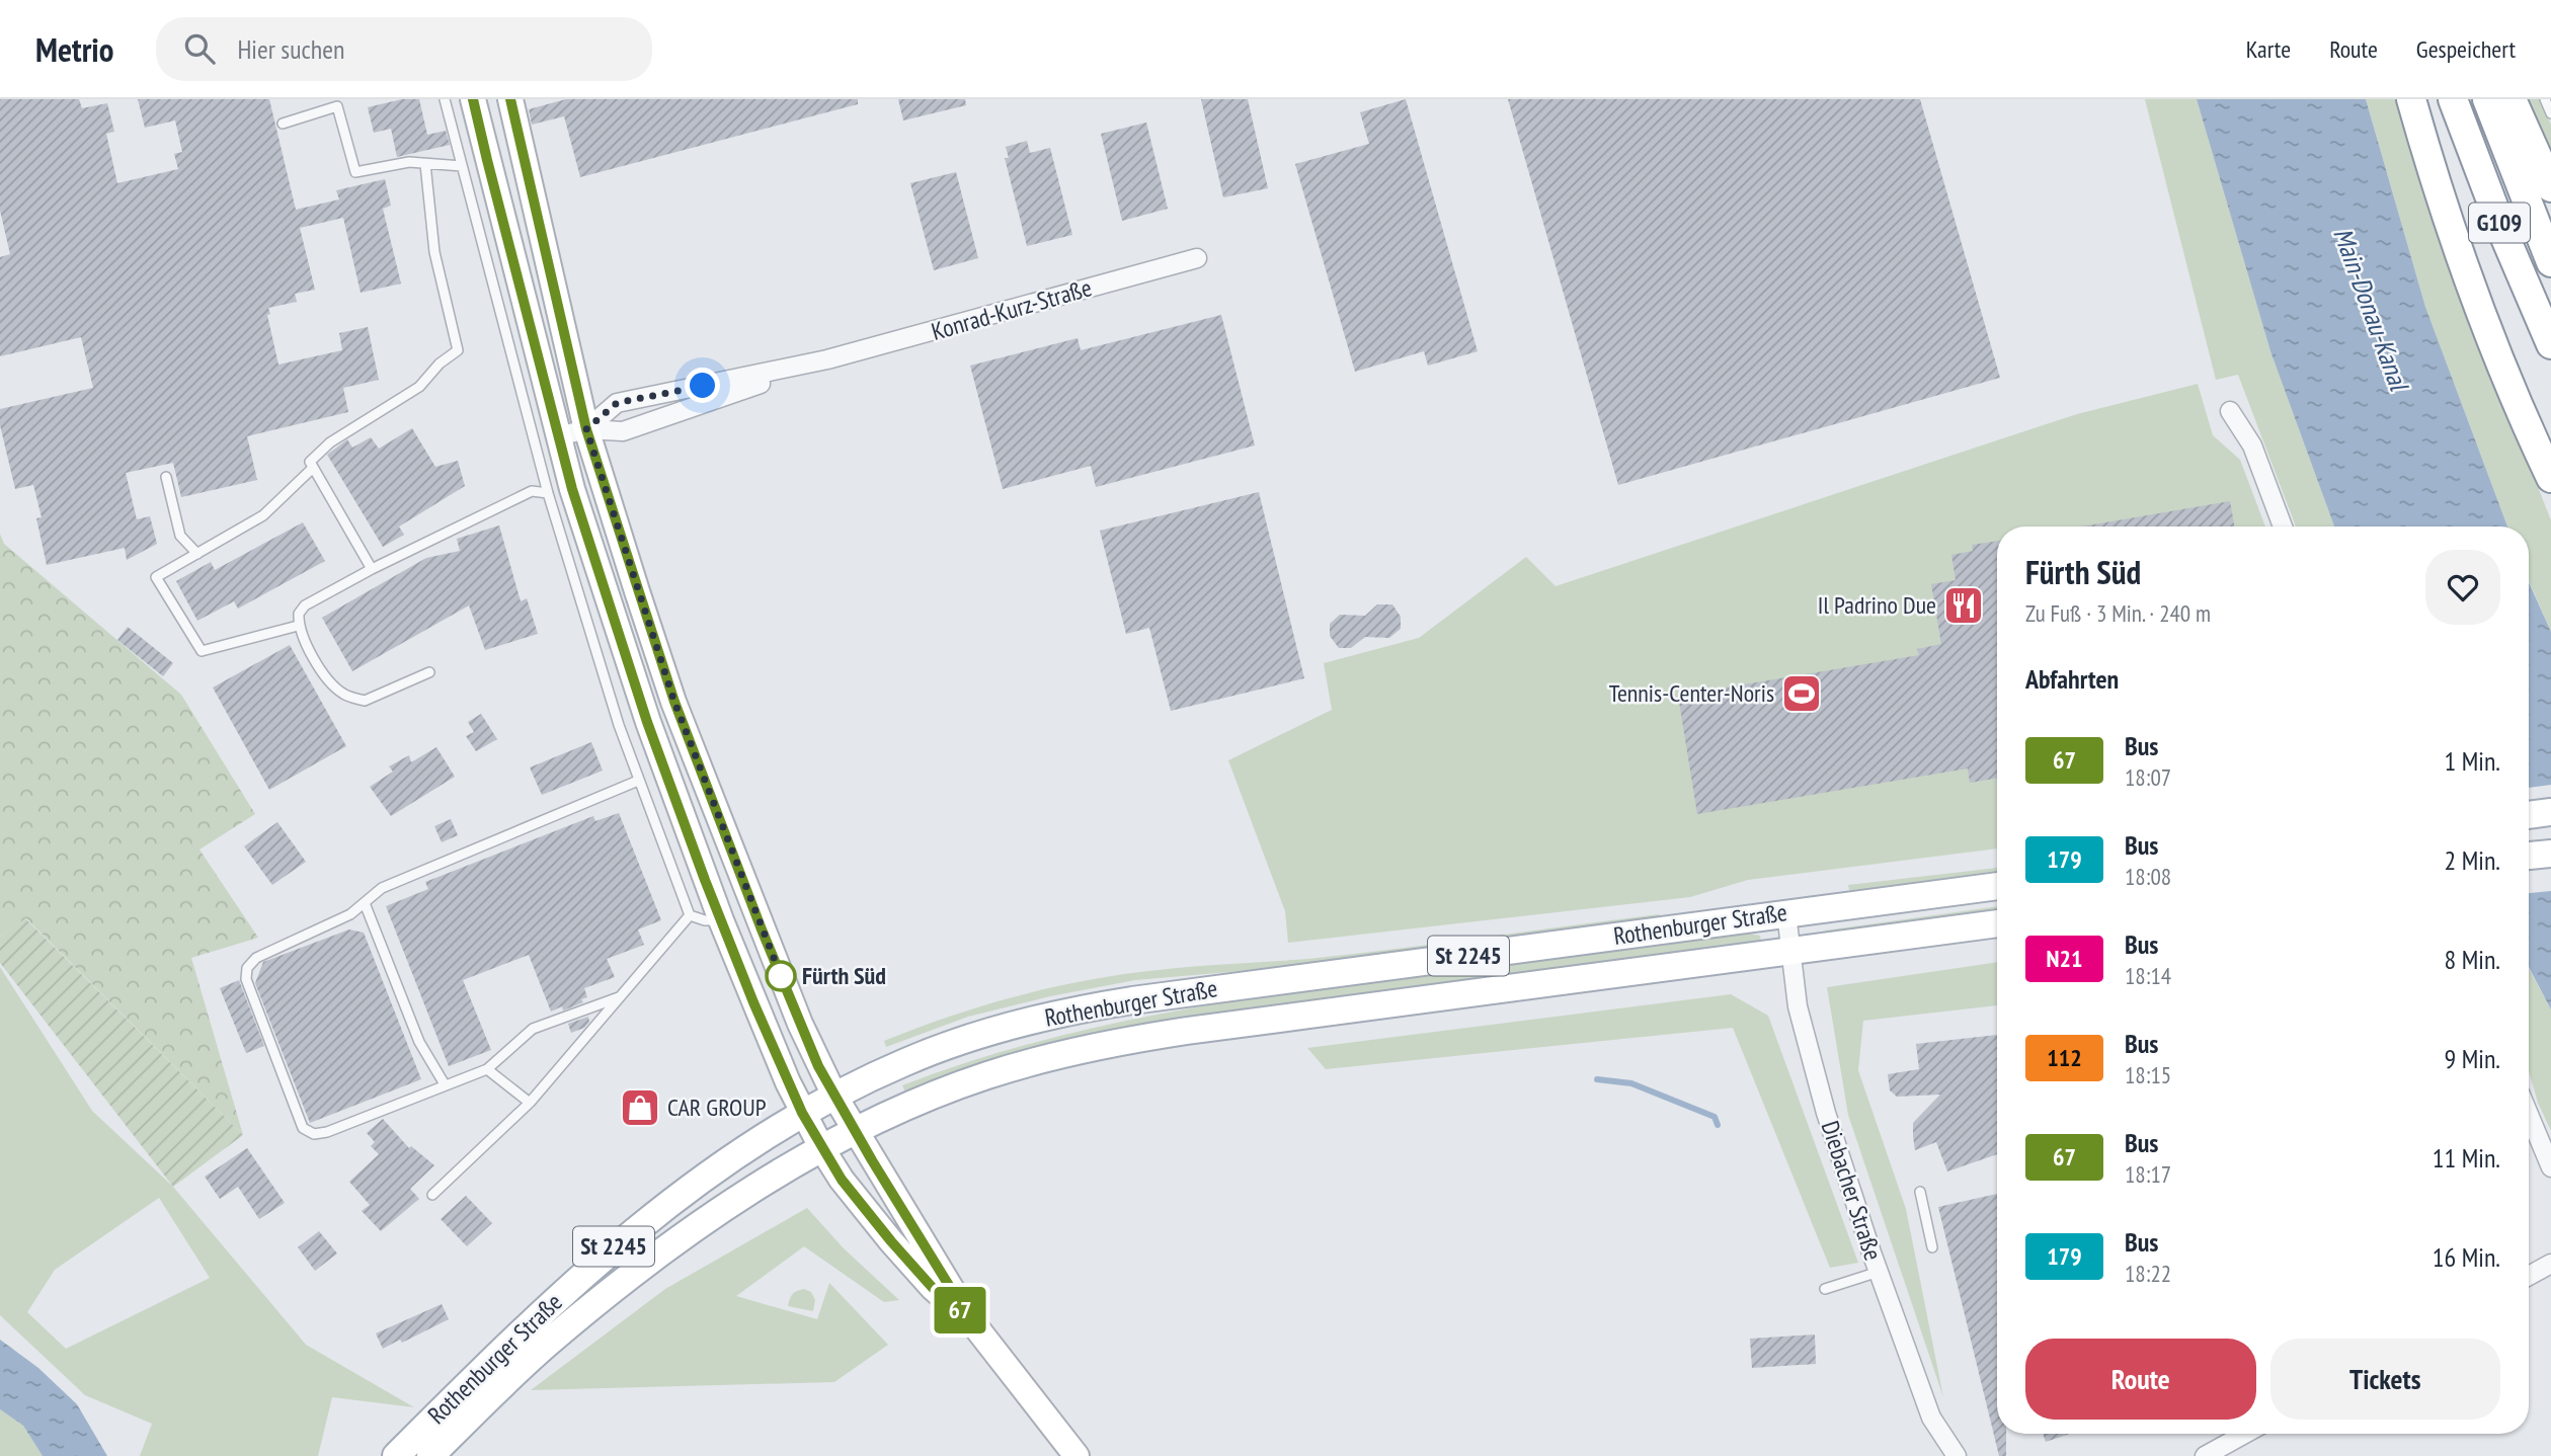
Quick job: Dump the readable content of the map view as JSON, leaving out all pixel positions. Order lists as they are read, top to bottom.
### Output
{
  "streets": {
    "highway": ["G109"],
    "main road": ["Rothenburger Straße", "St 2245"],
    "street": ["Konrad-Kurz-Straße", "Diebacher Straße"]
  },
  "crossings": [
    ["Rothenburger Straße", "Diebacher Straße"]
  ],
  "water": ["Main-Donau-Kanal"],
  "places": {
    "restaurant": ["Il Padrino Due"],
    "sports": ["Tennis-Center-Noris"],
    "other": ["Fürth Süd"],
    "shop": ["CAR GROUP"]
  },
  "lines": ["bus line 67"],
  "page": {
    "header": "Metrio",
    "search": "Hier suchen",
    "nav": ["Karte", "Route", "Gespeichert"],
    "on_map": "67",
    "heading": [
      ["Fürth Süd", "Zu Fuß · 3 Min. · 240 m"],
      "Abfahrten"
    ],
    "list": [
      {
        "mark": "67",
        "name": "Bus",
        "note": "18:07",
        "value": "1 Min."
      },
      {
        "mark": "179",
        "name": "Bus",
        "note": "18:08",
        "value": "2 Min."
      },
      {
        "mark": "N21",
        "name": "Bus",
        "note": "18:14",
        "value": "8 Min."
      },
      {
        "mark": "112",
        "name": "Bus",
        "note": "18:15",
        "value": "9 Min."
      },
      {
        "mark": "67",
        "name": "Bus",
        "note": "18:17",
        "value": "11 Min."
      },
      {
        "mark": "179",
        "name": "Bus",
        "note": "18:22",
        "value": "16 Min."
      }
    ],
    "buttons": ["Route", "Tickets"]
  }
}
